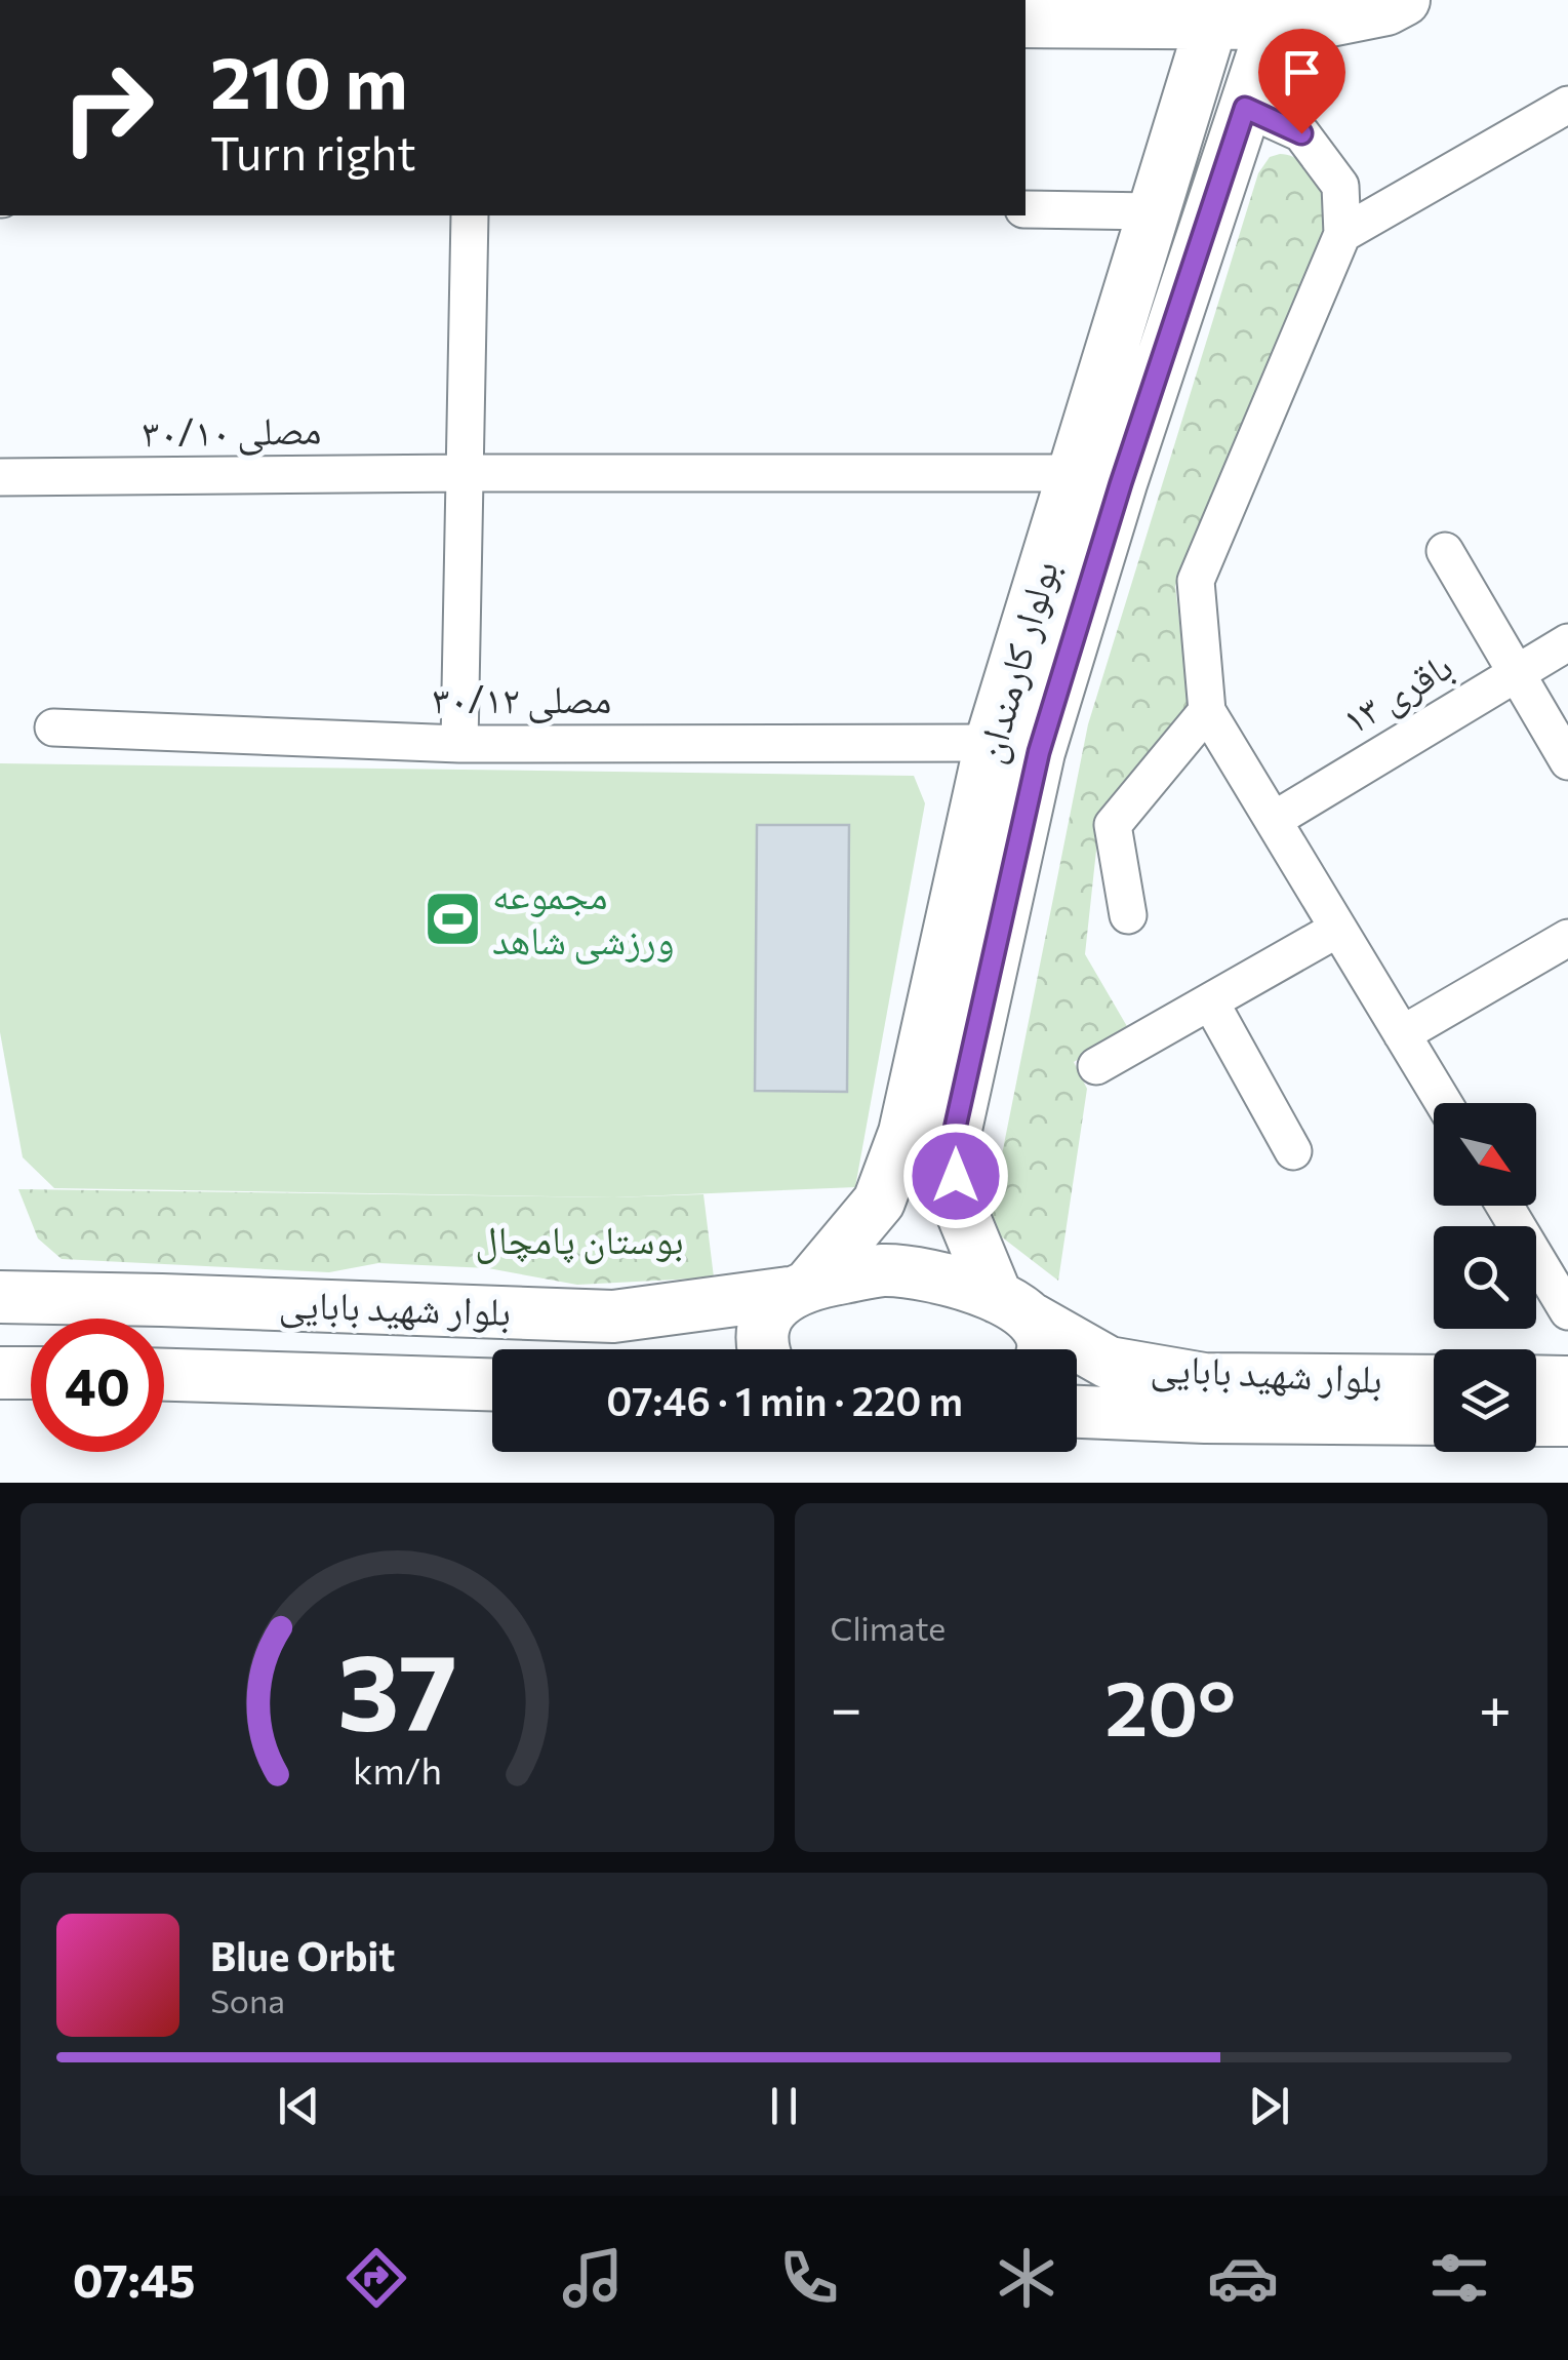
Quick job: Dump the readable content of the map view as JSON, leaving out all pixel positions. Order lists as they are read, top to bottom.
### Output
{
  "streets": {
    "street": [
      "مصلی ۳۰/۱۰",
      "بولوار کارمندان",
      "باقری ۱۳",
      "مصلی ۳۰/۱۲",
      "بلوار شهید بابایی"
    ]
  },
  "crossings": [
    ["مصلی ۳۰/۱۰", "بولوار کارمندان"],
    ["بولوار کارمندان", "مصلی ۳۰/۱۲"],
    ["بولوار کارمندان", "بلوار شهید بابایی"]
  ],
  "parks": ["بوستان پامچال"],
  "places": {
    "sports": ["مجموعه ورزشی شاهد"]
  },
  "north": "bottom right",
  "page": {
    "turn": ["210 m", "Turn right"],
    "limit": "40",
    "trip": "07:46 · 1 min · 220 m",
    "tile": "Climate",
    "heat": ["−", "20°", "+"],
    "song": ["Blue Orbit", "Sona"],
    "tabs": "07:45",
    "gauge": ["37", "km/h"]
  }
}
